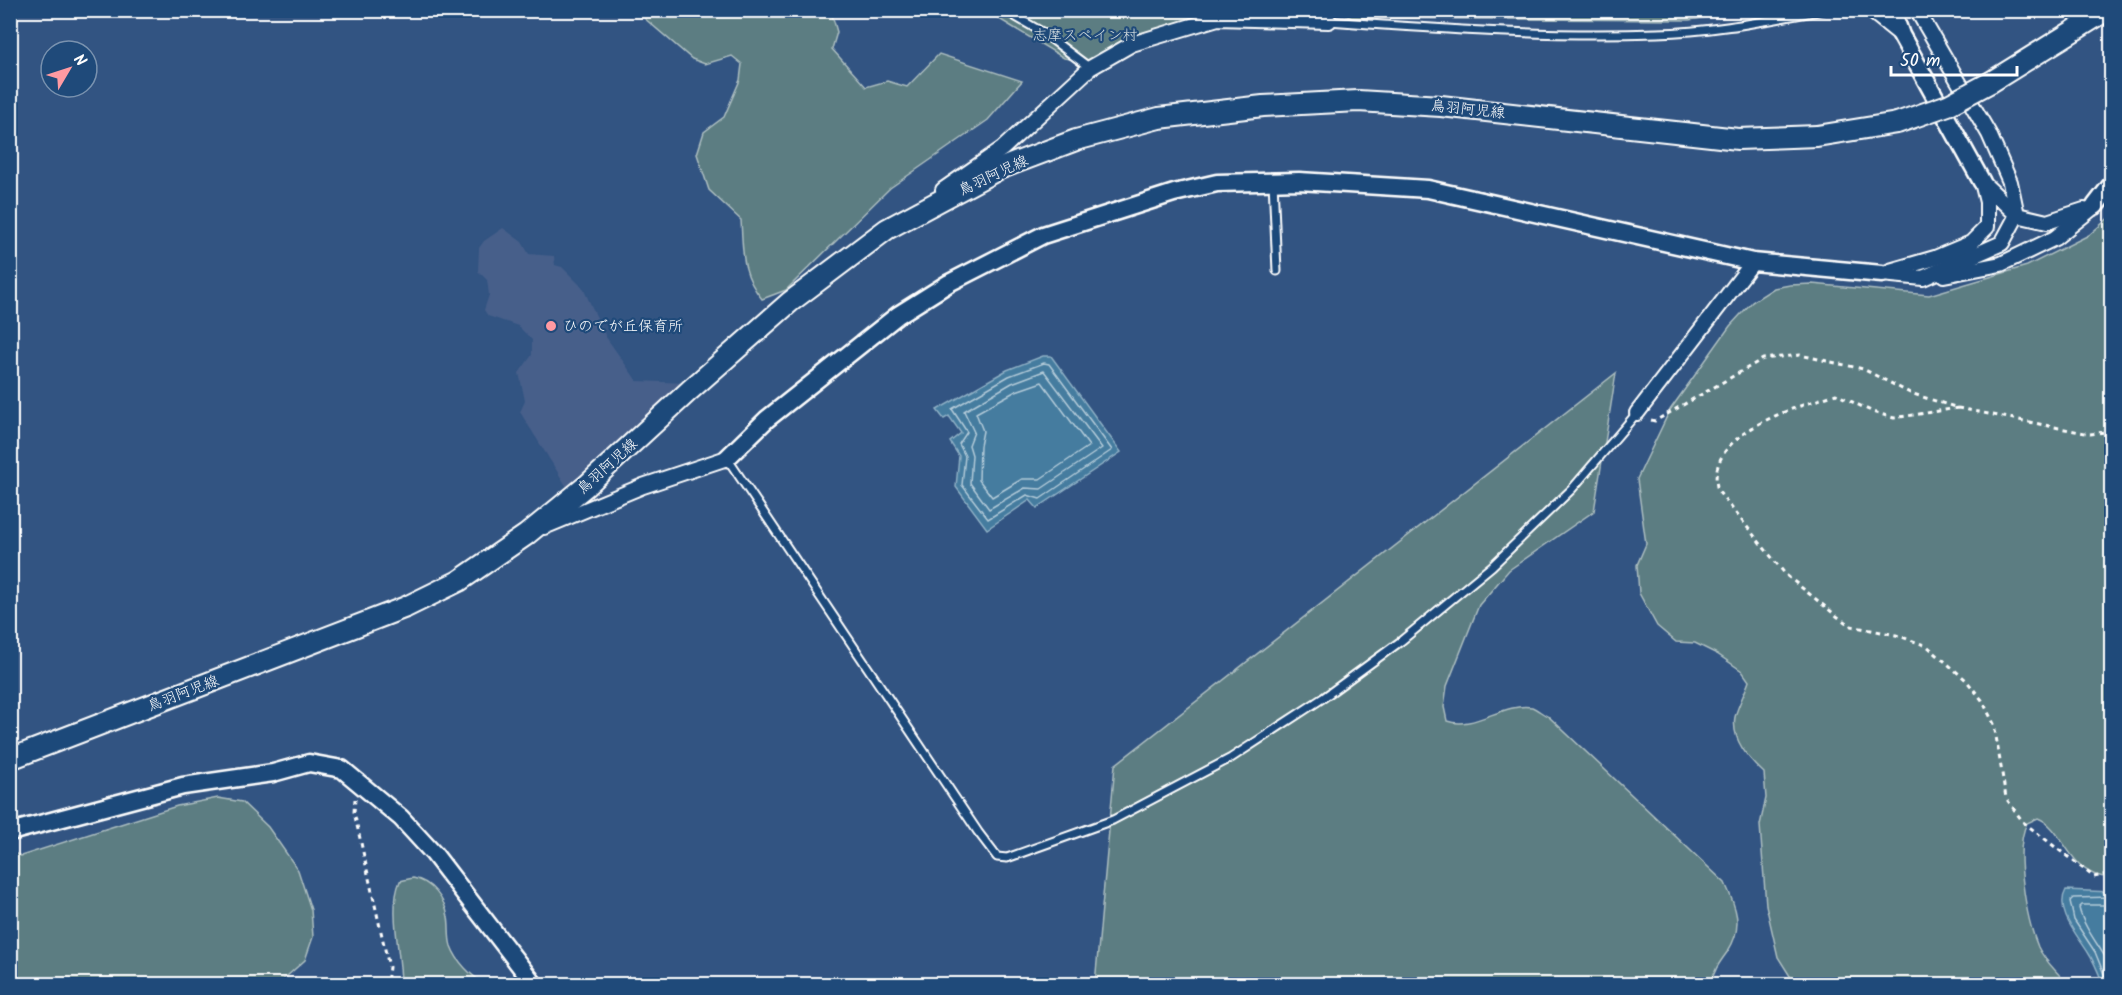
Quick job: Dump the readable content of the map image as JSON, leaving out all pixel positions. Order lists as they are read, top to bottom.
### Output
{
  "streets": {
    "main road": ["鳥羽阿児線"]
  },
  "parks": ["志摩スペイン村"],
  "places": ["ひのでが丘保育所"],
  "scale_bar": "50 m",
  "north": "top right"
}
